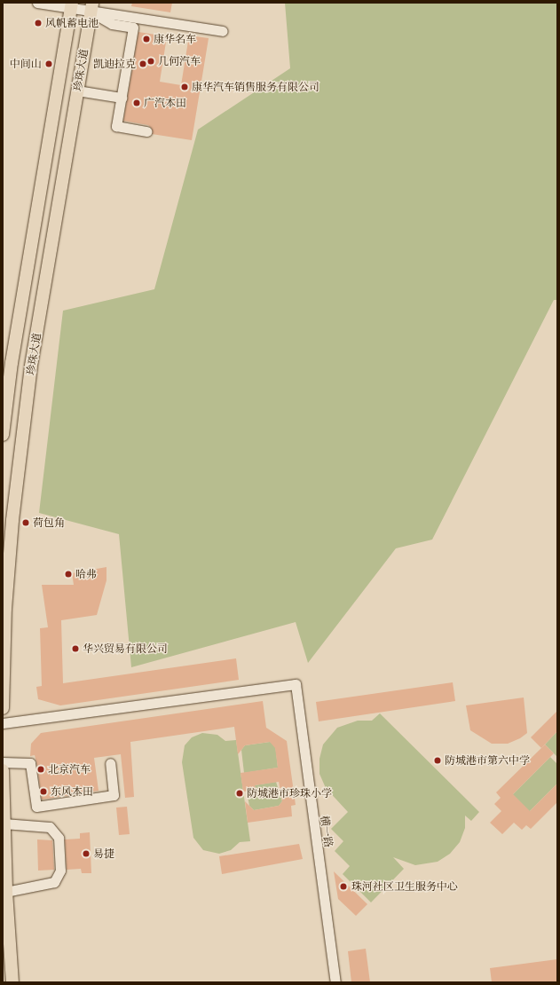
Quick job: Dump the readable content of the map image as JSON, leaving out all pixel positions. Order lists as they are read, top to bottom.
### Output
{
  "streets": {
    "main road": ["珍珠大道"],
    "street": ["横一路"]
  },
  "places": [
    "风帆蓄电池",
    "康华名车",
    "几何汽车",
    "中间山",
    "凯迪拉克",
    "康华汽车销售服务有限公司",
    "广汽本田",
    "荷包角",
    "哈弗",
    "华兴贸易有限公司",
    "防城港市第六中学",
    "北京汽车",
    "东风本田",
    "防城港市珍珠小学",
    "易捷",
    "珠河社区卫生服务中心"
  ]
}
